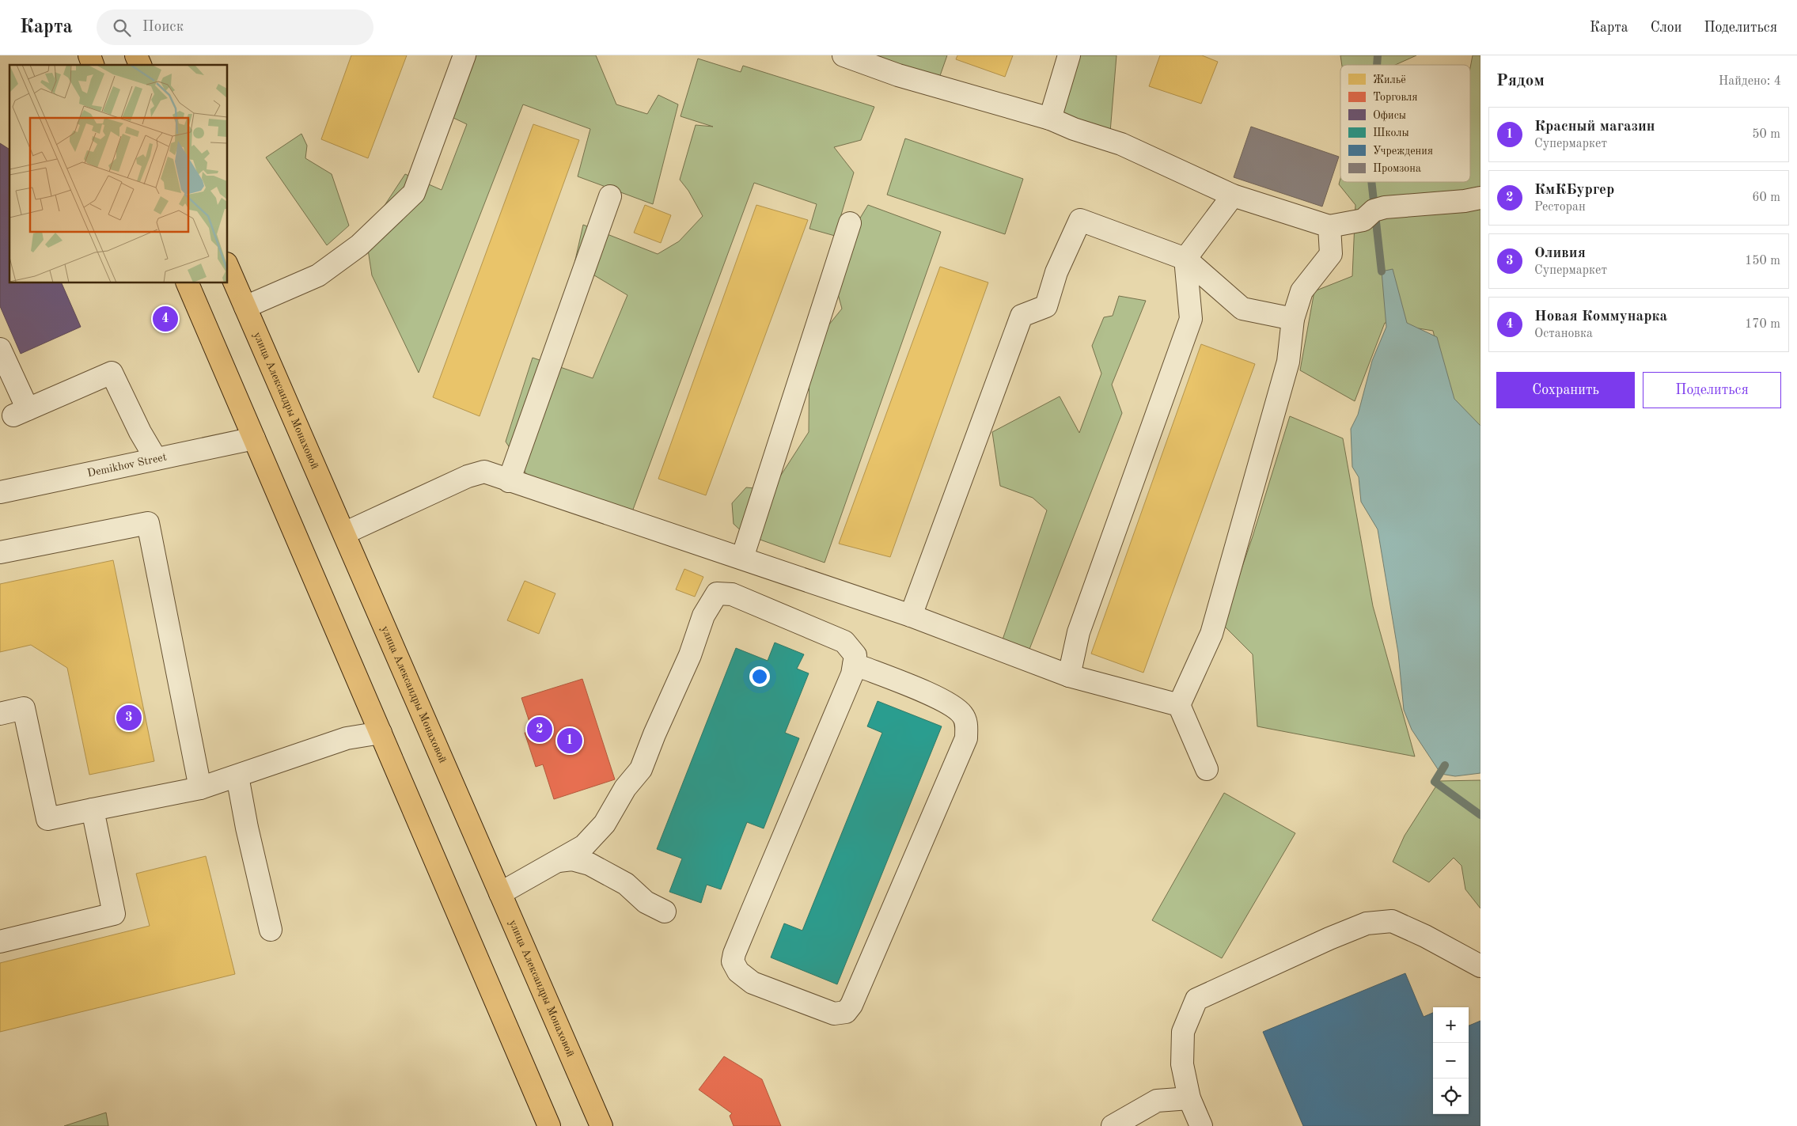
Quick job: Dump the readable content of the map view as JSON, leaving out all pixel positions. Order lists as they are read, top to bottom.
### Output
{
  "streets": {
    "main road": ["улица Александры Монаховой"],
    "street": ["Demikhov Street"]
  },
  "legend": [
    "Жильё",
    "Торговля",
    "Офисы",
    "Школы",
    "Учреждения",
    "Промзона"
  ],
  "page": {
    "header": "Карта",
    "search": "Поиск",
    "nav": ["Карта", "Слои", "Поделиться"],
    "heading": ["Рядом", "Найдено: 4"],
    "list": [
      {
        "mark": "1",
        "name": "Красный магазин",
        "note": "Супермаркет",
        "value": "50 m"
      },
      {
        "mark": "2",
        "name": "КмКБургер",
        "note": "Ресторан",
        "value": "60 m"
      },
      {
        "mark": "3",
        "name": "Оливия",
        "note": "Супермаркет",
        "value": "150 m"
      },
      {
        "mark": "4",
        "name": "Новая Коммунарка",
        "note": "Остановка",
        "value": "170 m"
      }
    ],
    "pins": [
      "4",
      "3",
      "2",
      "1"
    ],
    "buttons": ["Сохранить", "Поделиться"],
    "map_buttons": ["+", "−"]
  }
}
